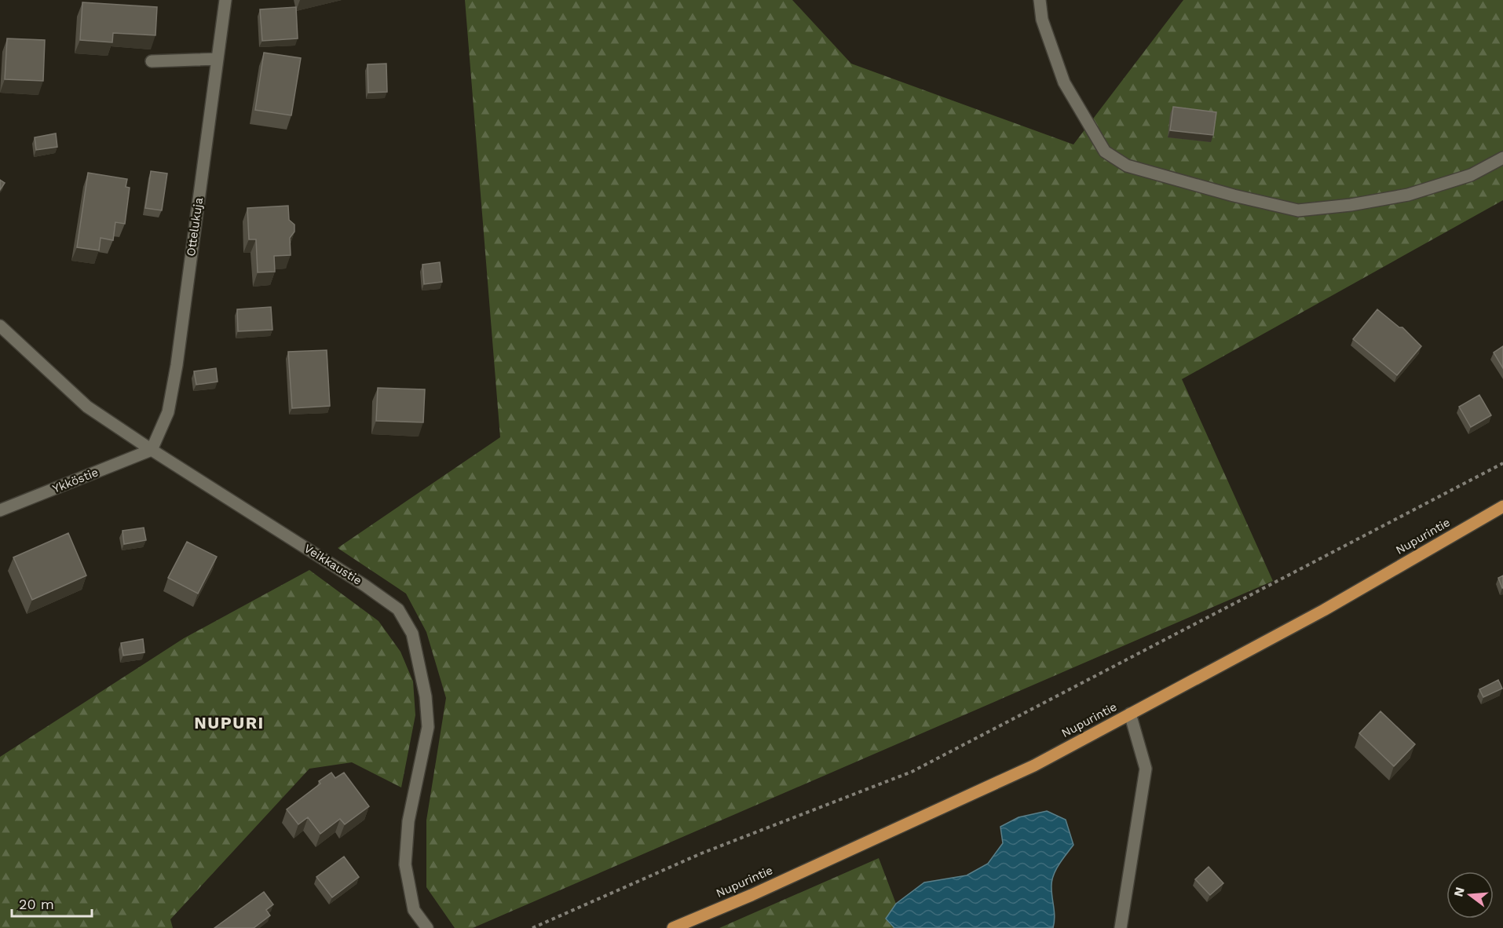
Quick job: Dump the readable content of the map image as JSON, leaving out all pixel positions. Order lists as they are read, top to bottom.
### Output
{
  "streets": {
    "main road": ["Nupurintie"],
    "street": ["Ottelukuja", "Ykköstie", "Veikkaustie"]
  },
  "crossings": [
    ["Ottelukuja", "Ykköstie"],
    ["Ottelukuja", "Veikkaustie"],
    ["Ykköstie", "Veikkaustie"]
  ],
  "districts": ["NUPURI"],
  "scale_bar": "20 m",
  "north": "left"
}
